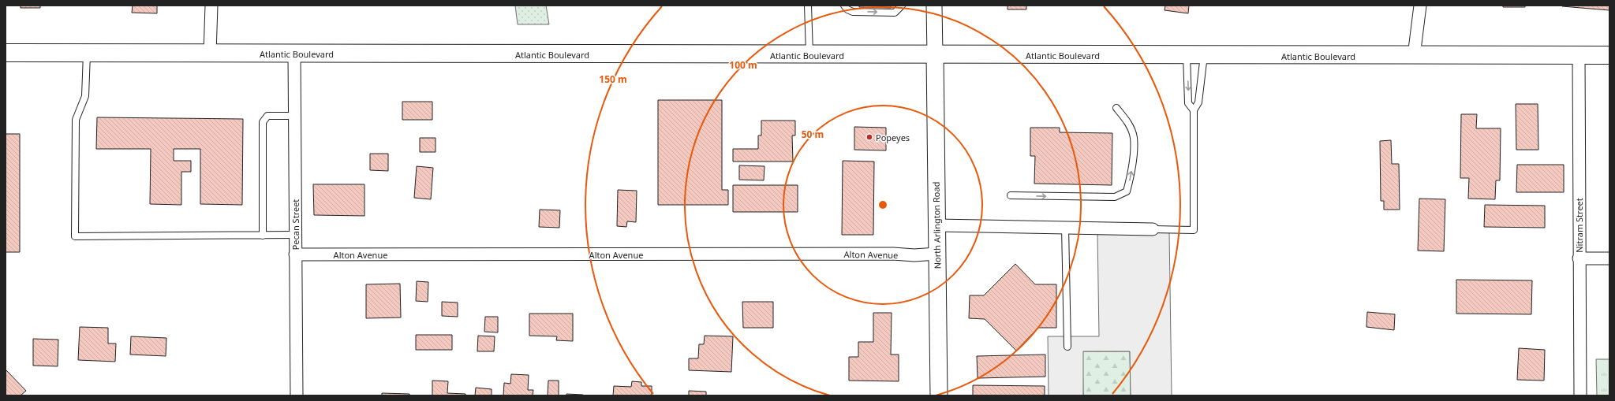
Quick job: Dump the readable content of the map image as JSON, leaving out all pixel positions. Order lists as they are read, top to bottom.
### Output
{
  "streets": {
    "main road": ["Atlantic Boulevard", "North Arlington Road"],
    "street": ["Pecan Street", "Nitram Street", "Alton Avenue"]
  },
  "crossings": [
    ["Atlantic Boulevard", "Pecan Street"],
    ["Atlantic Boulevard", "North Arlington Road"],
    ["Atlantic Boulevard", "Nitram Street"],
    ["Pecan Street", "Alton Avenue"],
    ["North Arlington Road", "Alton Avenue"]
  ],
  "places": ["Popeyes"],
  "rings": ["100 m", "150 m", "50 m"]
}
